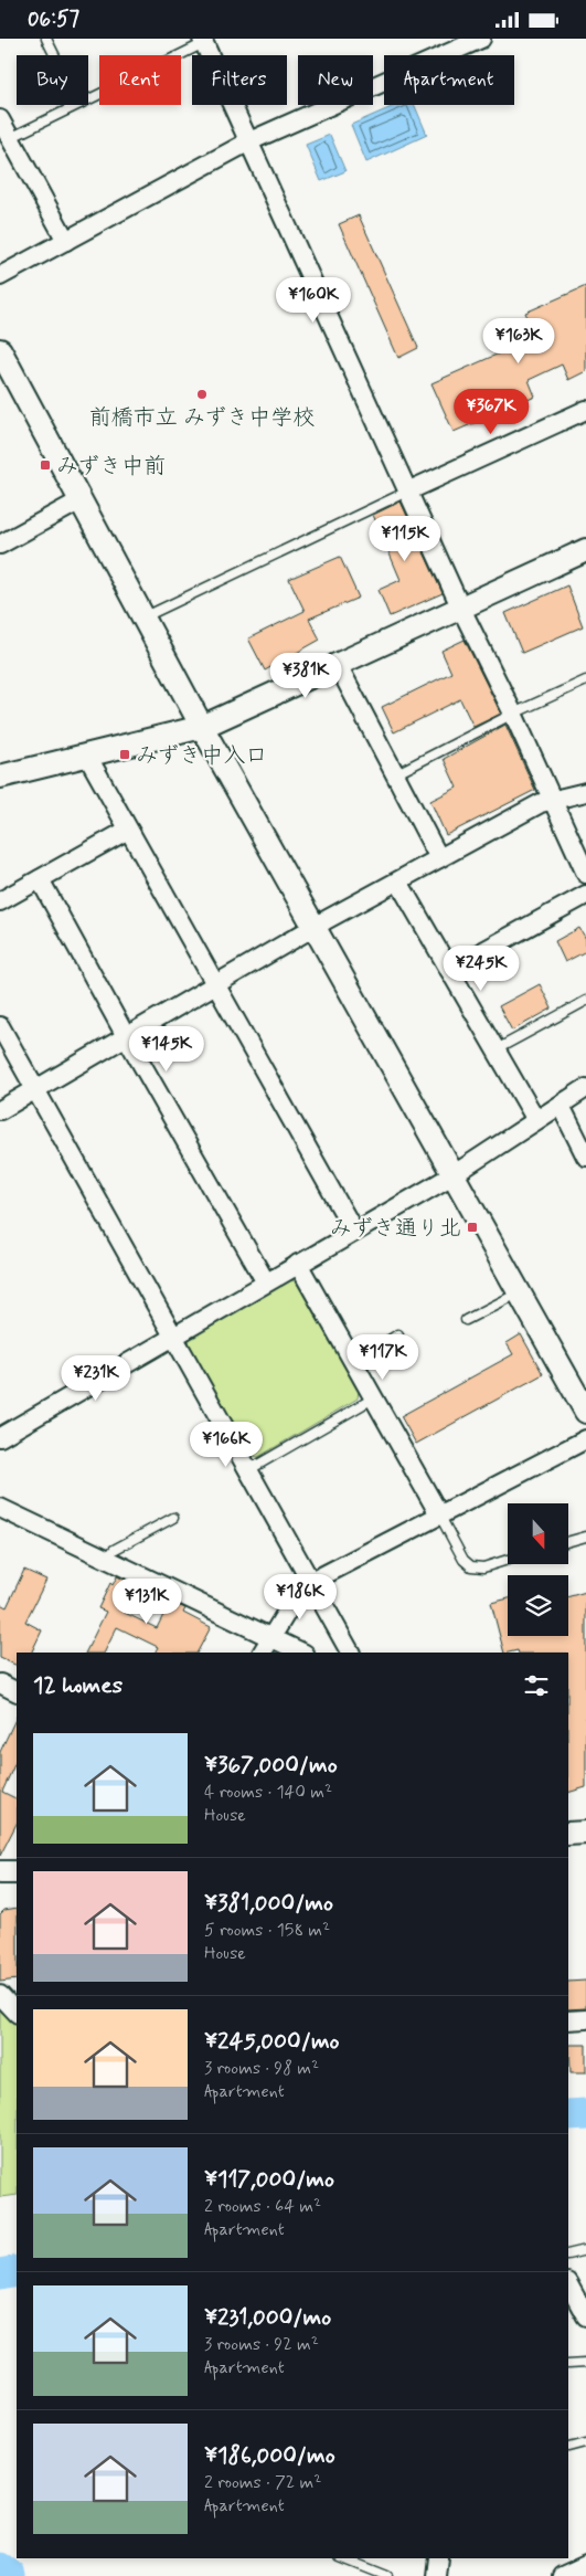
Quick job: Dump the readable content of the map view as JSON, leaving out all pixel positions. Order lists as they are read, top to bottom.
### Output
{
  "places": {
    "other": ["前橋市立 みずき中学校"],
    "transit": ["みずき中前", "みずき中入口", "みずき通り北"]
  },
  "north": "bottom",
  "page": {
    "status": "06:57",
    "chip": [
      "Buy",
      "Rent",
      "Filters",
      "New",
      "Apartment"
    ],
    "price": [
      "¥160K",
      "¥163K",
      "¥367K",
      "¥115K",
      "¥381K",
      "¥245K",
      "¥145K",
      "¥117K",
      "¥231K",
      "¥166K",
      "¥186K",
      "¥131K"
    ],
    "heading": "12 homes",
    "list": [
      {
        "name": "¥367,000/mo",
        "note": "4 rooms · 140 m² · House"
      },
      {
        "name": "¥381,000/mo",
        "note": "5 rooms · 158 m² · House"
      },
      {
        "name": "¥245,000/mo",
        "note": "3 rooms · 98 m² · Apartment"
      },
      {
        "name": "¥117,000/mo",
        "note": "2 rooms · 64 m² · Apartment"
      },
      {
        "name": "¥231,000/mo",
        "note": "3 rooms · 92 m² · Apartment"
      },
      {
        "name": "¥186,000/mo",
        "note": "2 rooms · 72 m² · Apartment"
      }
    ]
  }
}
